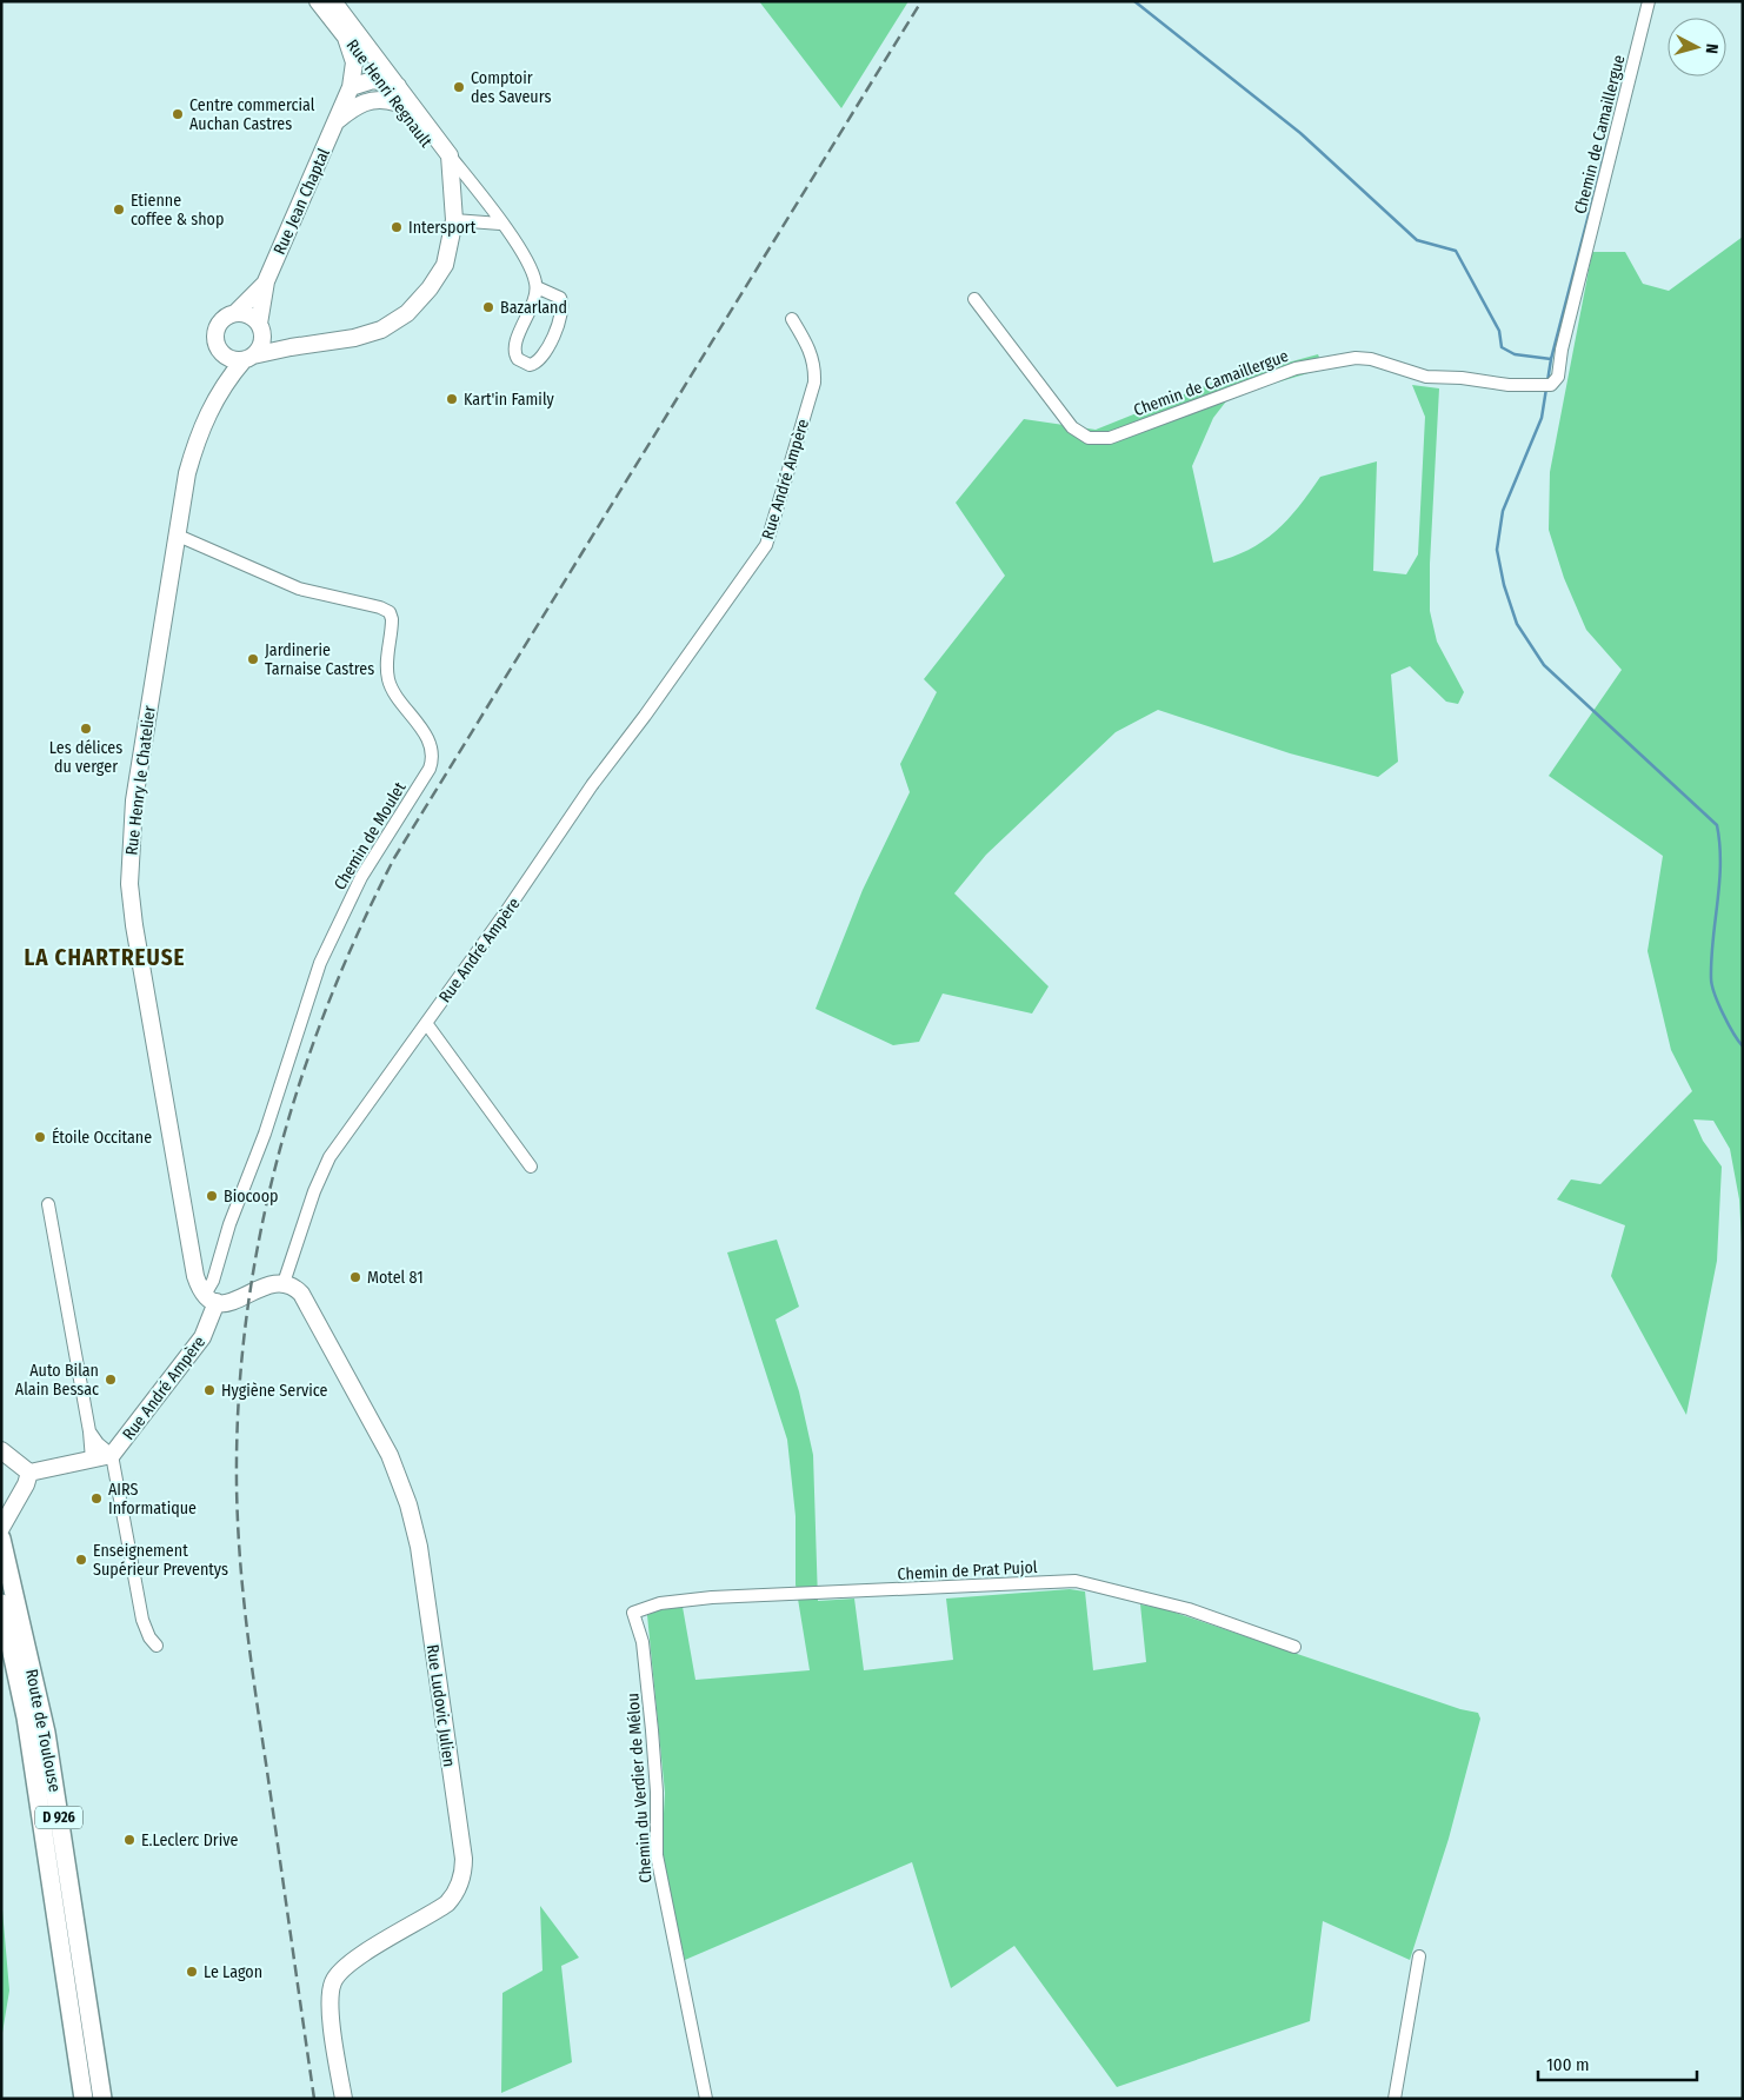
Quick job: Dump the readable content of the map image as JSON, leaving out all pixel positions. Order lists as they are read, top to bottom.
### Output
{
  "streets": {
    "main road": [
      "Rue Henri Regnault",
      "Rue Jean Chaptal",
      "Rue André Ampère",
      "Rue Henry le Chatelier",
      "Rue Ludovic Julien",
      "Route de Toulouse",
      "D 926"
    ],
    "street": [
      "Chemin de Camaillergue",
      "Chemin de Moulet",
      "Chemin de Prat Pujol",
      "Chemin du Verdier de Mélou"
    ]
  },
  "crossings": [
    ["Rue Henri Regnault", "Rue Jean Chaptal"],
    ["Rue Henri Regnault", "Rue Henry le Chatelier"],
    ["Rue Jean Chaptal", "Rue Henry le Chatelier"],
    ["Rue André Ampère", "Rue Henry le Chatelier"],
    ["Rue André Ampère", "Chemin de Moulet"],
    ["Rue André Ampère", "Rue Ludovic Julien"],
    ["Rue Henry le Chatelier", "Chemin de Moulet"],
    ["Chemin de Prat Pujol", "Chemin du Verdier de Mélou"]
  ],
  "districts": ["LA CHARTREUSE"],
  "places": [
    "Comptoir des Saveurs",
    "Centre commercial Auchan Castres",
    "Etienne coffee & shop",
    "Intersport",
    "Bazarland",
    "Kart'in Family",
    "Jardinerie Tarnaise Castres",
    "Les délices du verger",
    "Étoile Occitane",
    "Biocoop",
    "Motel 81",
    "Auto Bilan Alain Bessac",
    "Hygiène Service",
    "AIRS Informatique",
    "Enseignement Supérieur Preventys",
    "E.Leclerc Drive",
    "Le Lagon"
  ],
  "scale_bar": "100 m",
  "north": "right"
}
